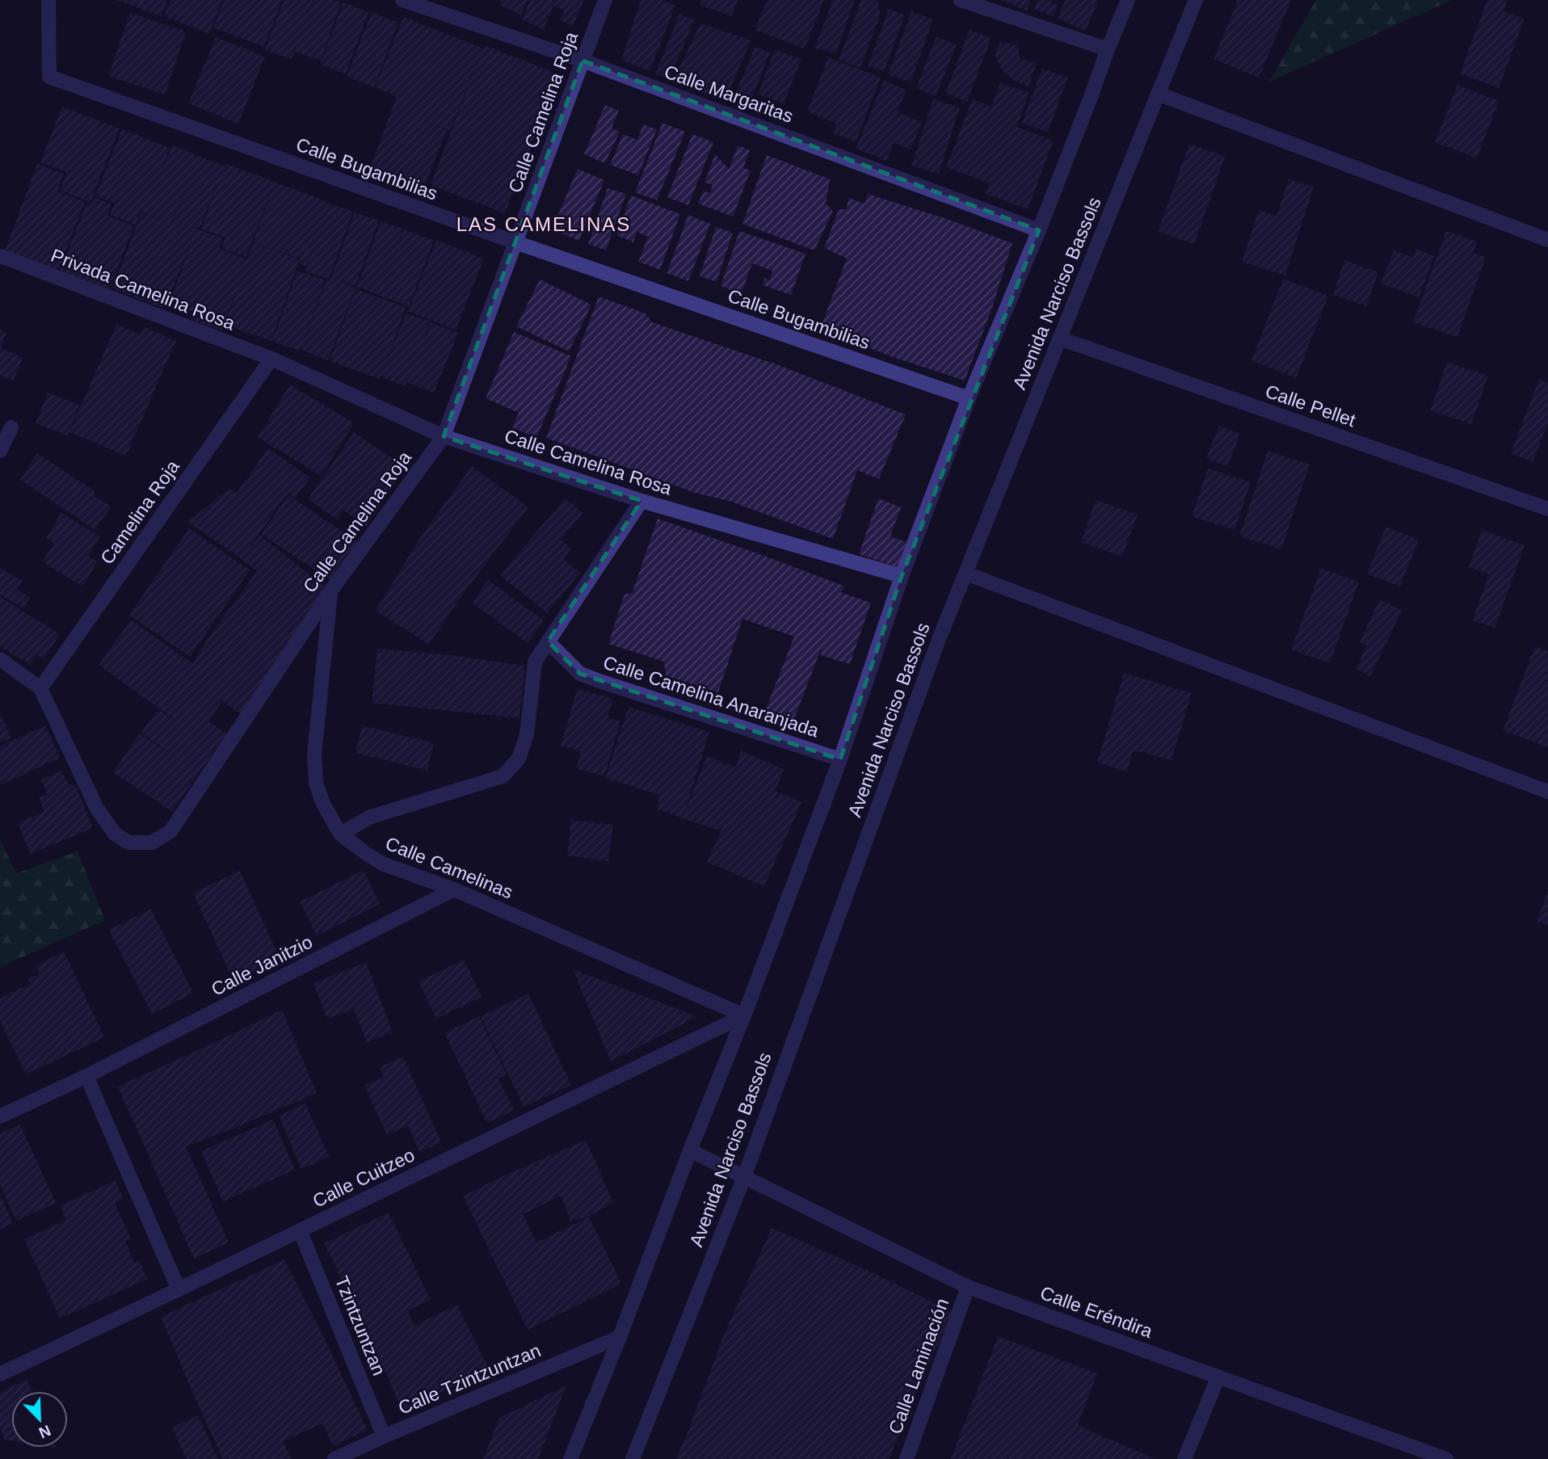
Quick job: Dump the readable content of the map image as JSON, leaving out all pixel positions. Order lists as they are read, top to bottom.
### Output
{
  "streets": {
    "street": [
      "Calle Margaritas",
      "Calle Camelina Roja",
      "Calle Bugambilias",
      "Privada Camelina Rosa",
      "Avenida Narciso Bassols",
      "Calle Pellet",
      "Calle Camelina Rosa",
      "Camelina Roja",
      "Calle Camelina Anaranjada",
      "Calle Camelinas",
      "Calle Janitzio",
      "Calle Cuitzeo",
      "Calle Eréndira",
      "Tzintzuntzan",
      "Calle Laminación",
      "Calle Tzintzuntzan"
    ]
  },
  "crossings": [
    ["Calle Margaritas", "Calle Camelina Roja"],
    ["Calle Margaritas", "Avenida Narciso Bassols"],
    ["Calle Camelina Roja", "Calle Bugambilias"],
    ["Calle Camelina Roja", "Calle Camelina Rosa"],
    ["Calle Camelina Roja", "Camelina Roja"],
    ["Calle Camelina Roja", "Calle Camelinas"],
    ["Calle Bugambilias", "Avenida Narciso Bassols"],
    ["Privada Camelina Rosa", "Calle Camelina Rosa"],
    ["Privada Camelina Rosa", "Camelina Roja"],
    ["Avenida Narciso Bassols", "Calle Pellet"],
    ["Avenida Narciso Bassols", "Calle Camelina Rosa"],
    ["Avenida Narciso Bassols", "Calle Camelina Anaranjada"],
    ["Avenida Narciso Bassols", "Calle Camelinas"],
    ["Avenida Narciso Bassols", "Calle Cuitzeo"],
    ["Avenida Narciso Bassols", "Calle Eréndira"],
    ["Avenida Narciso Bassols", "Calle Tzintzuntzan"],
    ["Calle Camelina Rosa", "Camelina Roja"],
    ["Calle Camelinas", "Calle Janitzio"],
    ["Calle Camelinas", "Calle Cuitzeo"],
    ["Calle Cuitzeo", "Tzintzuntzan"],
    ["Calle Eréndira", "Calle Laminación"],
    ["Tzintzuntzan", "Calle Tzintzuntzan"]
  ],
  "districts": ["LAS CAMELINAS"],
  "north": "bottom right"
}
